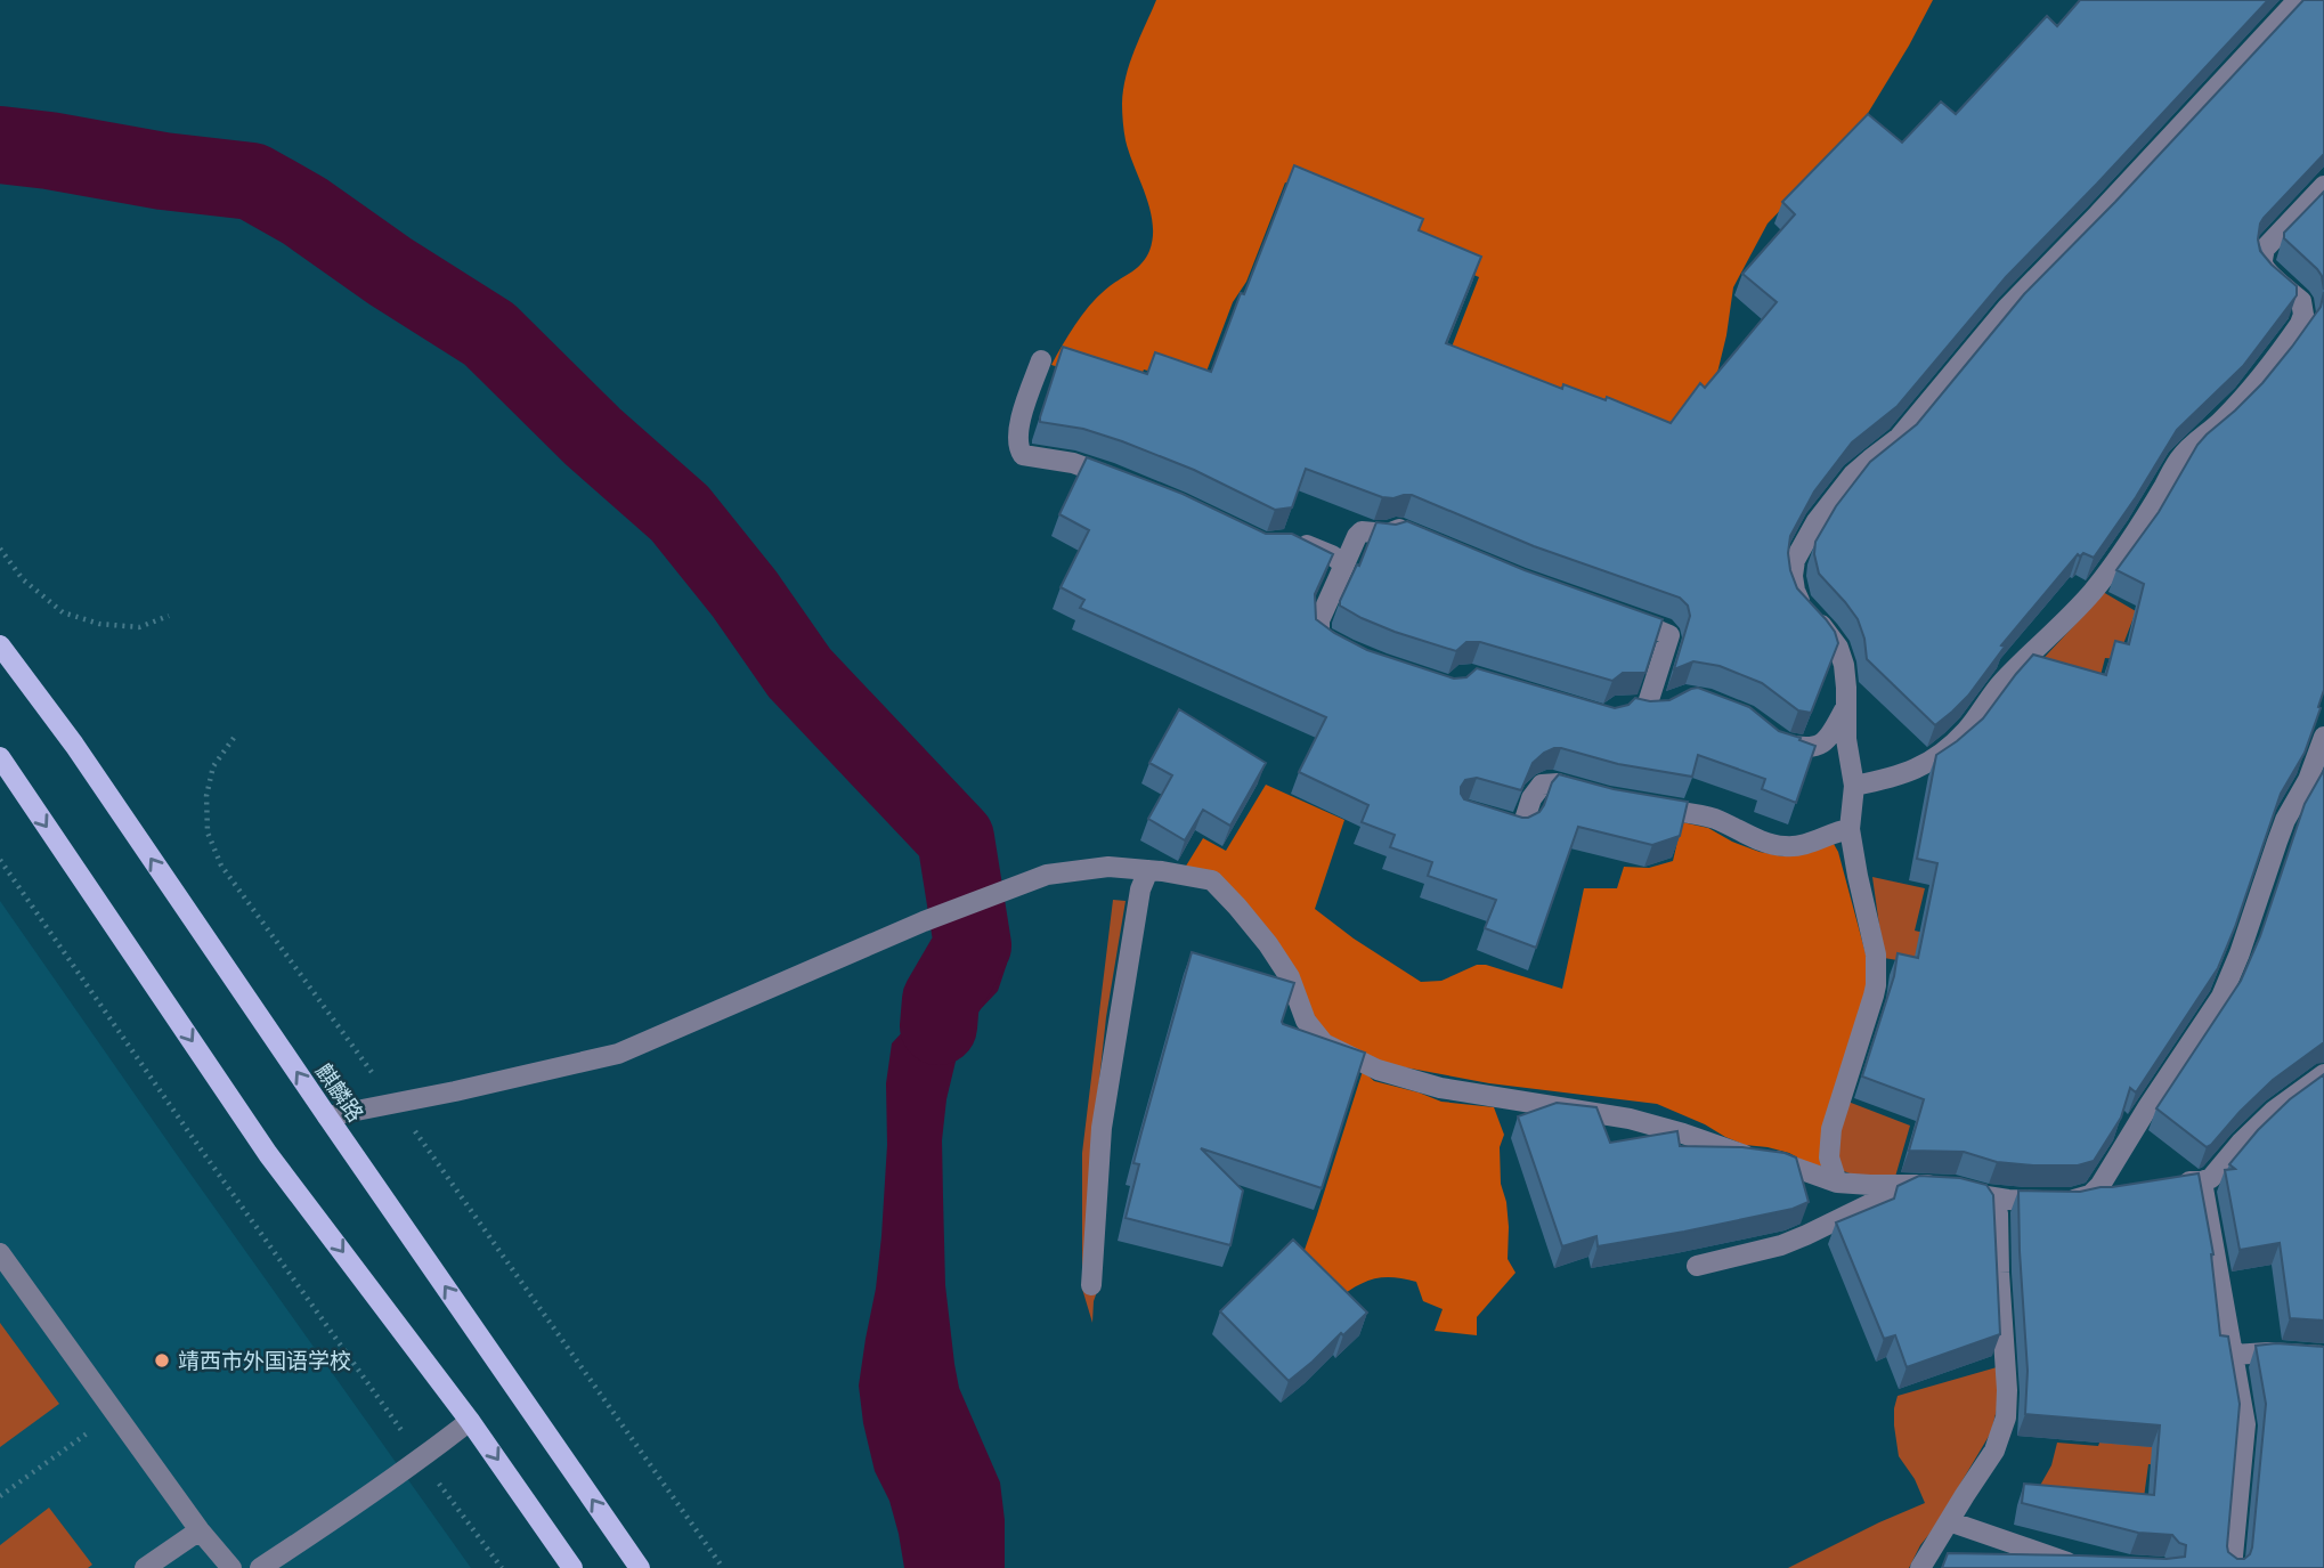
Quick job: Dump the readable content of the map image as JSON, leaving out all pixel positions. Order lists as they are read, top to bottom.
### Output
{
  "streets": {
    "main road": ["麒麟路"]
  },
  "places": ["靖西市外国语学校"]
}
